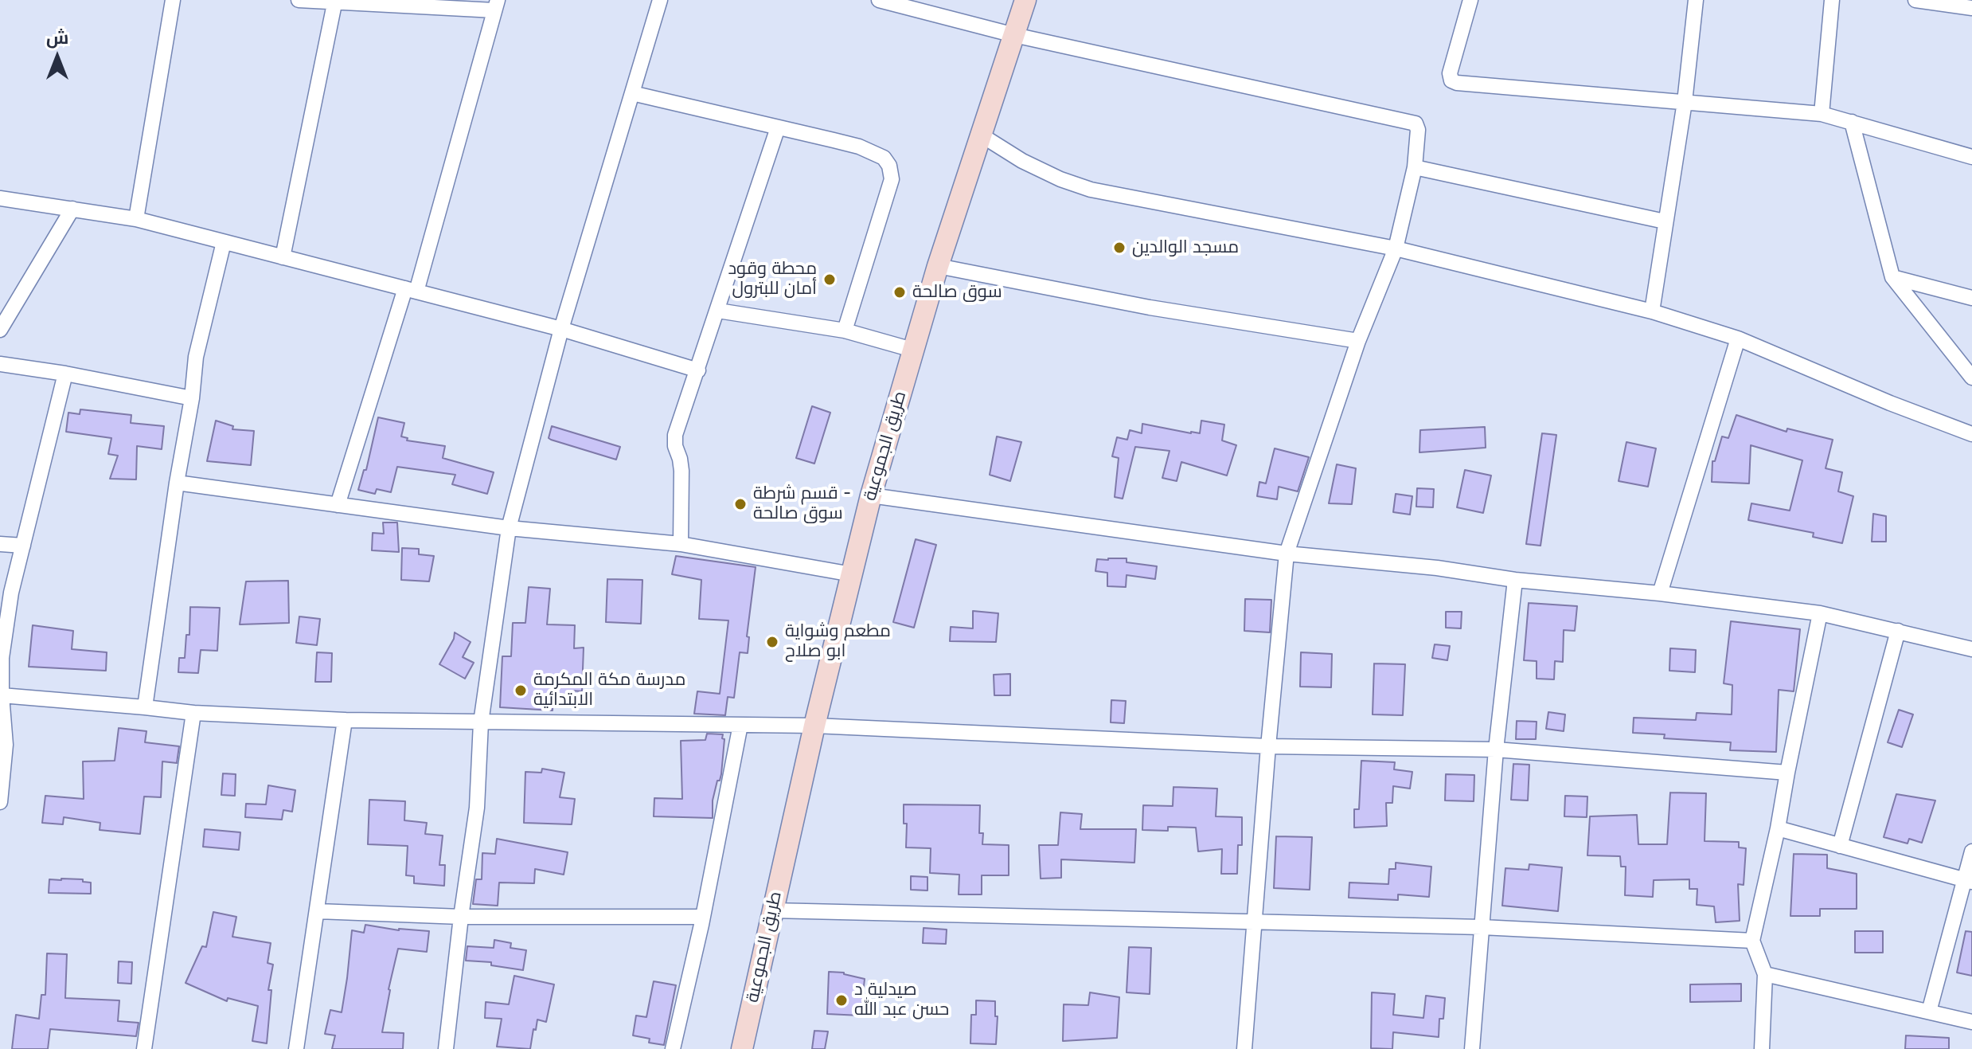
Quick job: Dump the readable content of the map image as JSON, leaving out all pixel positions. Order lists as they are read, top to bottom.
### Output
{
  "streets": {
    "main road": ["طريق الجموعية"]
  },
  "places": [
    "مسجد الوالدين",
    "محطة وقود أمان للبترول",
    "سوق صالحة",
    "قسم شرطة - سوق صالحة",
    "مطعم وشواية ابو صلاح",
    "مدرسة مكة المكرمة الابتدائية",
    "صيدلية د حسن عبد الله"
  ],
  "north": "top"
}
